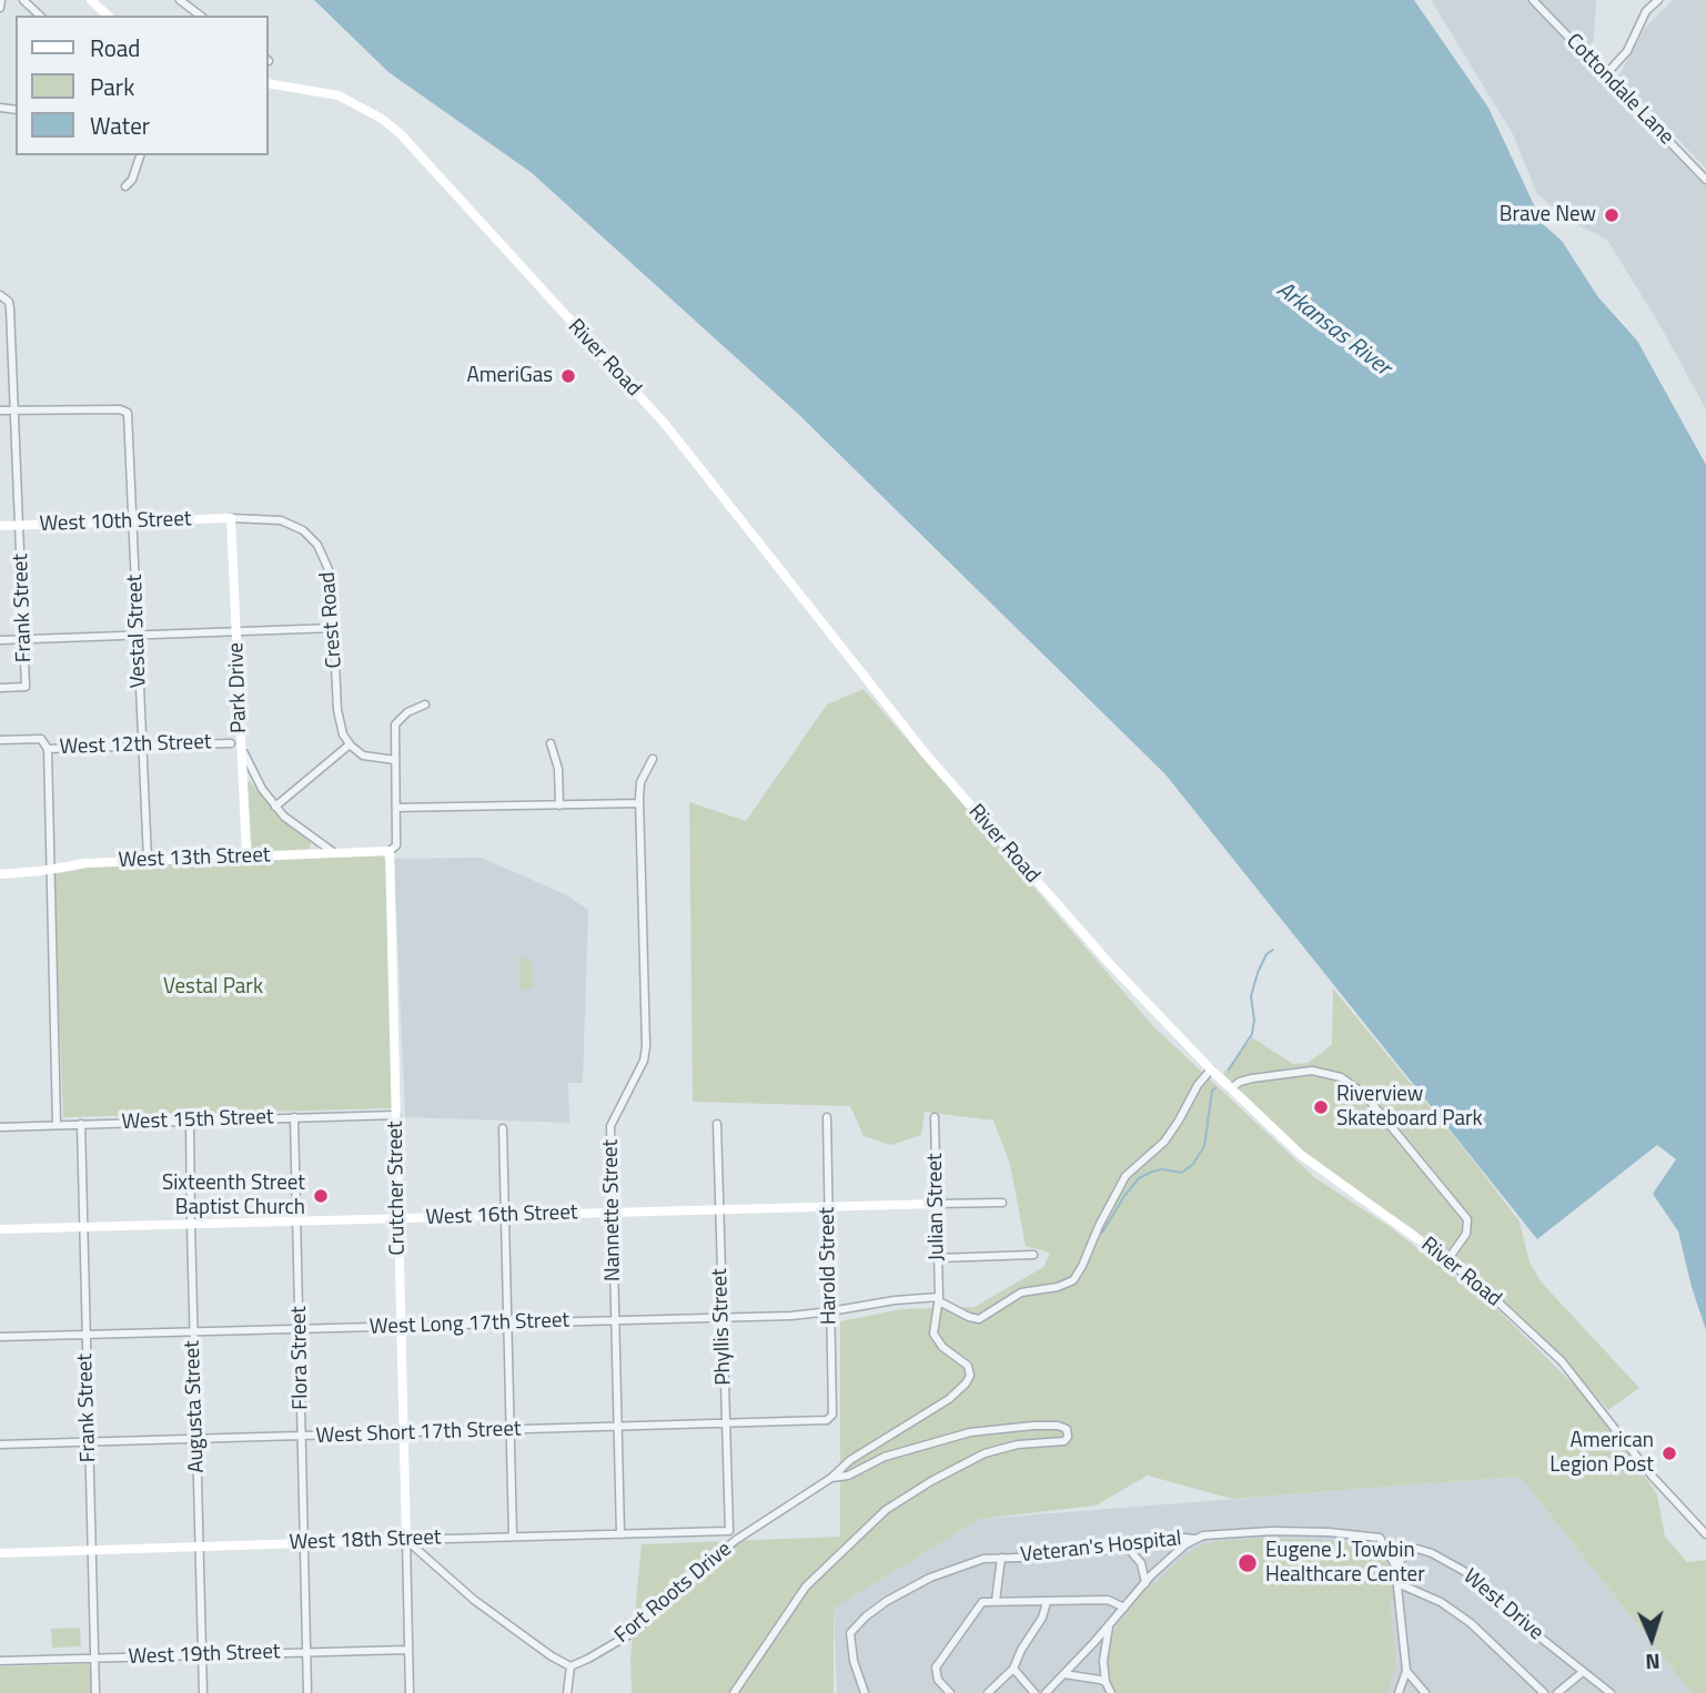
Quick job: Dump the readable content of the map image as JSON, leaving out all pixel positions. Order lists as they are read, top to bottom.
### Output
{
  "streets": {
    "street": [
      "Cottondale Lane",
      "River Road",
      "West 10th Street",
      "Frank Street",
      "Crest Road",
      "Vestal Street",
      "Park Drive",
      "West 12th Street",
      "West 13th Street",
      "West 15th Street",
      "Crutcher Street",
      "Julian Street",
      "Nannette Street",
      "West 16th Street",
      "Harold Street",
      "West Long 17th Street",
      "Phyllis Street",
      "Flora Street",
      "Augusta Street",
      "West Short 17th Street",
      "West 18th Street",
      "Veteran's Hospital",
      "Fort Roots Drive",
      "West Drive",
      "West 19th Street"
    ]
  },
  "crossings": [
    ["West 10th Street", "Frank Street"],
    ["West 10th Street", "Crest Road"],
    ["West 10th Street", "Vestal Street"],
    ["West 10th Street", "Park Drive"],
    ["Frank Street", "Vestal Street"],
    ["Frank Street", "West 15th Street"],
    ["Frank Street", "West 16th Street"],
    ["Frank Street", "West Long 17th Street"],
    ["Frank Street", "West Short 17th Street"],
    ["Frank Street", "West 18th Street"],
    ["Frank Street", "West 19th Street"],
    ["Crest Road", "Park Drive"],
    ["Vestal Street", "West 12th Street"],
    ["Vestal Street", "West 13th Street"],
    ["Park Drive", "West 12th Street"],
    ["Park Drive", "West 13th Street"],
    ["West 13th Street", "Crutcher Street"],
    ["West 15th Street", "Crutcher Street"],
    ["West 15th Street", "Flora Street"],
    ["West 15th Street", "Augusta Street"],
    ["Crutcher Street", "West 16th Street"],
    ["Crutcher Street", "West Long 17th Street"],
    ["Crutcher Street", "West Short 17th Street"],
    ["Crutcher Street", "West 18th Street"],
    ["Crutcher Street", "West 19th Street"],
    ["Julian Street", "West 16th Street"],
    ["Julian Street", "West Long 17th Street"],
    ["Julian Street", "Fort Roots Drive"],
    ["Nannette Street", "West 16th Street"],
    ["Nannette Street", "West Long 17th Street"],
    ["Nannette Street", "West Short 17th Street"],
    ["Nannette Street", "West 18th Street"],
    ["West 16th Street", "Harold Street"],
    ["West 16th Street", "Phyllis Street"],
    ["West 16th Street", "Flora Street"],
    ["West 16th Street", "Augusta Street"],
    ["Harold Street", "West Long 17th Street"],
    ["Harold Street", "West Short 17th Street"],
    ["West Long 17th Street", "Phyllis Street"],
    ["West Long 17th Street", "Flora Street"],
    ["West Long 17th Street", "Augusta Street"],
    ["West Long 17th Street", "Fort Roots Drive"],
    ["Phyllis Street", "West Short 17th Street"],
    ["Phyllis Street", "West 18th Street"],
    ["Flora Street", "West Short 17th Street"],
    ["Flora Street", "West 18th Street"],
    ["Flora Street", "West 19th Street"],
    ["Augusta Street", "West Short 17th Street"],
    ["Augusta Street", "West 18th Street"],
    ["Augusta Street", "West 19th Street"]
  ],
  "water": ["Arkansas River"],
  "parks": ["Vestal Park"],
  "places": [
    "Brave New",
    "AmeriGas",
    "Riverview Skateboard Park",
    "Sixteenth Street Baptist Church",
    "American Legion Post",
    "Eugene J. Towbin Healthcare Center"
  ],
  "legend": ["Road", "Park", "Water"],
  "north": "bottom"
}
